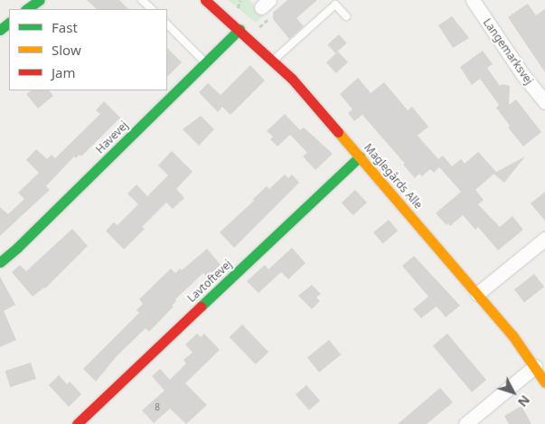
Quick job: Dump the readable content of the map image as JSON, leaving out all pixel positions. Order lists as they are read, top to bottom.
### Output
{
  "streets": {
    "street": [
      "Langemarksvej",
      "Havevej",
      "Maglegårds Alle",
      "Lavtoftevej"
    ]
  },
  "crossings": [
    ["Havevej", "Maglegårds Alle"],
    ["Maglegårds Alle", "Lavtoftevej"]
  ],
  "house_numbers": ["8"],
  "legend": ["Fast", "Slow", "Jam"],
  "north": "bottom right"
}
